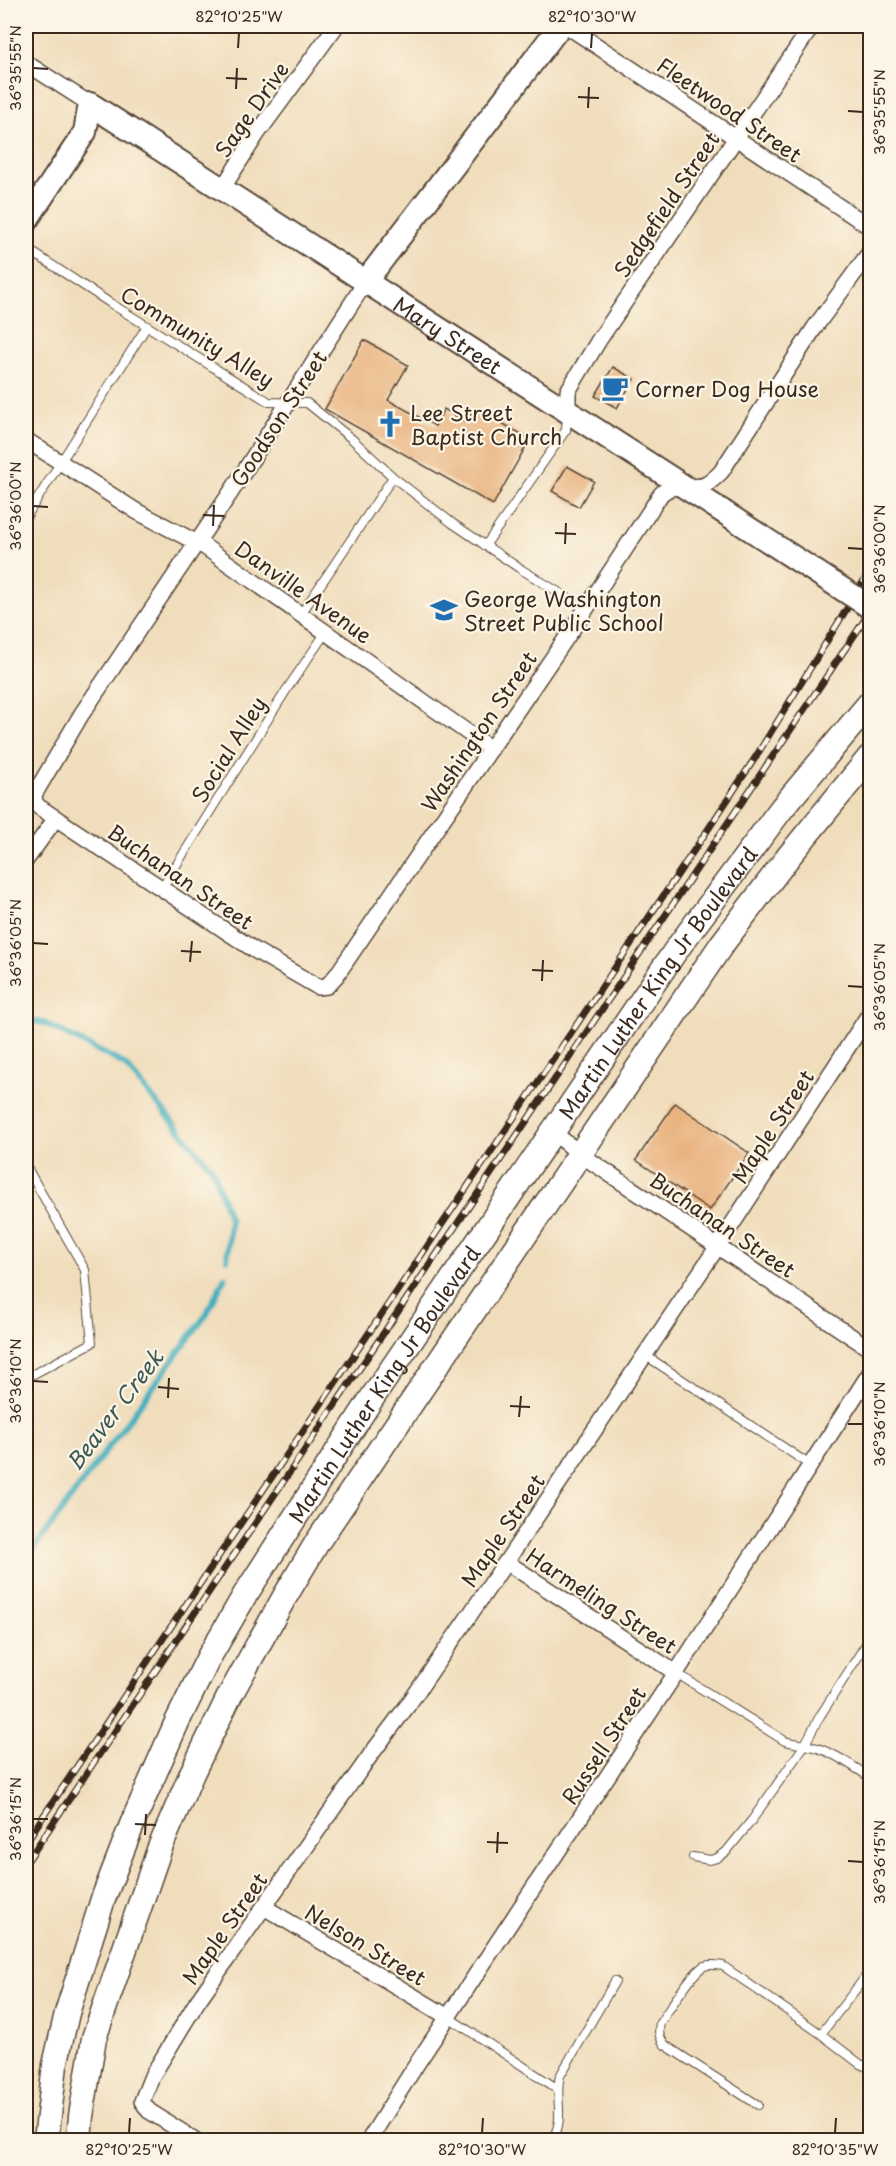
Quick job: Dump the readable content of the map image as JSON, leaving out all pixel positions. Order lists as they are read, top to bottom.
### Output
{
  "streets": {
    "main road": ["Mary Street", "Goodson Street", "Martin Luther King Jr Boulevard"],
    "street": [
      "Sage Drive",
      "Fleetwood Street",
      "Sedgefield Street",
      "Danville Avenue",
      "Washington Street",
      "Buchanan Street",
      "Maple Street",
      "Harmeling Street",
      "Russell Street",
      "Nelson Street"
    ],
    "lane": ["Community Alley", "Social Alley"]
  },
  "crossings": [
    ["Sage Drive", "Mary Street"],
    ["Fleetwood Street", "Sedgefield Street"],
    ["Sedgefield Street", "Mary Street"],
    ["Mary Street", "Goodson Street"],
    ["Mary Street", "Washington Street"],
    ["Community Alley", "Goodson Street"],
    ["Community Alley", "Washington Street"],
    ["Goodson Street", "Danville Avenue"],
    ["Goodson Street", "Buchanan Street"],
    ["Danville Avenue", "Washington Street"],
    ["Danville Avenue", "Social Alley"],
    ["Washington Street", "Buchanan Street"],
    ["Social Alley", "Buchanan Street"],
    ["Buchanan Street", "Martin Luther King Jr Boulevard"],
    ["Buchanan Street", "Maple Street"],
    ["Maple Street", "Harmeling Street"],
    ["Maple Street", "Nelson Street"],
    ["Harmeling Street", "Russell Street"],
    ["Russell Street", "Nelson Street"]
  ],
  "water": ["Beaver Creek"],
  "places": {
    "cafe": ["Corner Dog House"],
    "church": ["Lee Street Baptist Church"],
    "school or university": ["George Washington Street Public School"]
  },
  "coordinates": [
    "82°10'25\"W",
    "82°10'30\"W",
    "36°35'55\"N",
    "36°36'00\"N",
    "36°36'05\"N",
    "36°36'10\"N",
    "36°36'15\"N",
    "82°10'35\"W"
  ]
}
